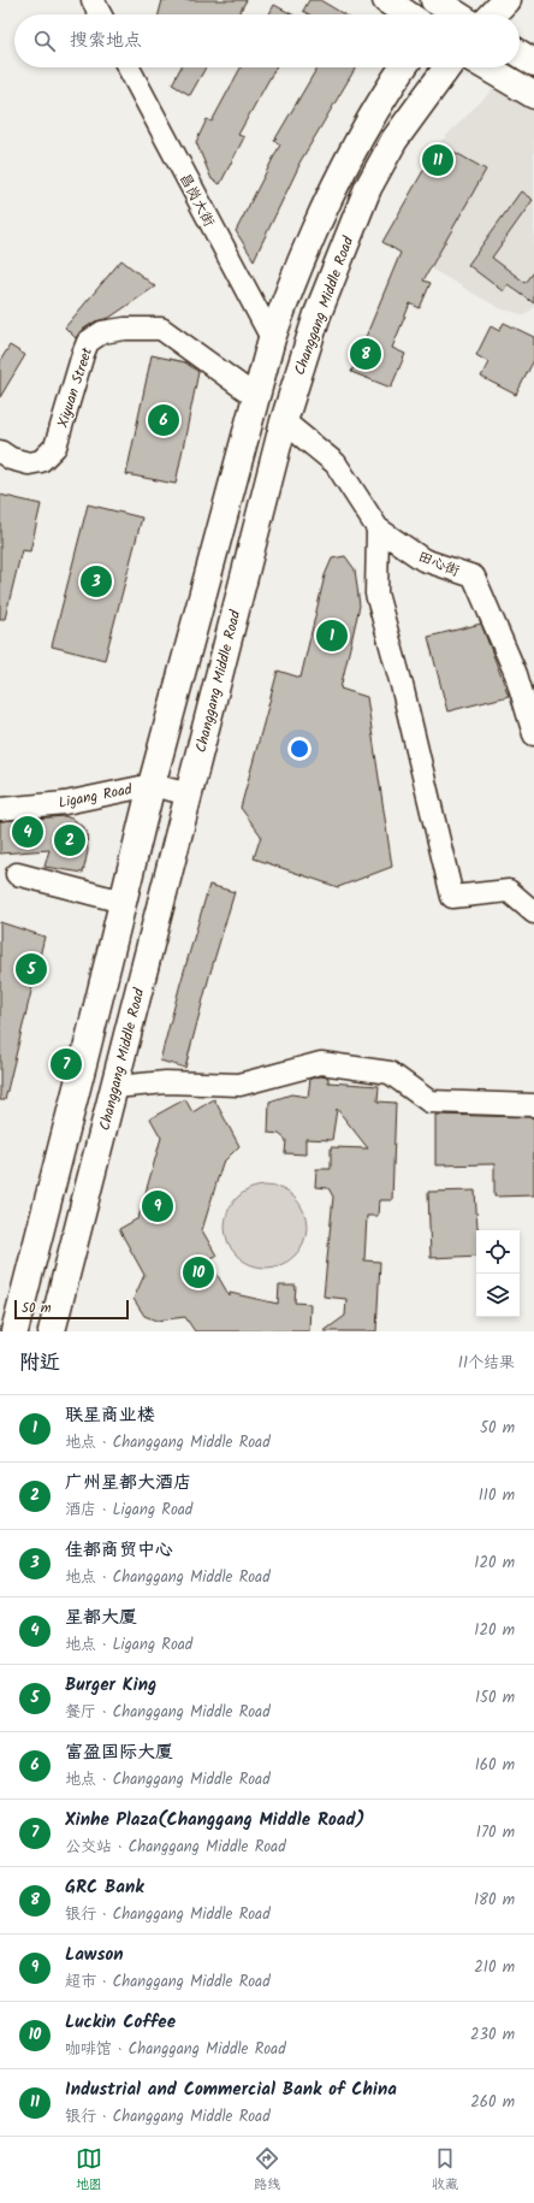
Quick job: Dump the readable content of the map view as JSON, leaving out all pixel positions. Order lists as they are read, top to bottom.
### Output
{
  "streets": {
    "main road": ["Changgang Middle Road"],
    "street": [
      "昌岗大街",
      "Xiyuan Street",
      "田心街",
      "Ligang Road"
    ]
  },
  "crossings": [
    ["Changgang Middle Road", "田心街"],
    ["Changgang Middle Road", "Ligang Road"]
  ],
  "scale_bar": "50 m",
  "page": {
    "search": "搜索地点",
    "pins": [
      "11",
      "8",
      "6",
      "3",
      "1",
      "4",
      "2",
      "5",
      "7",
      "9",
      "10"
    ],
    "scale": "50 m",
    "heading": ["附近", "11个结果"],
    "list": [
      {
        "mark": "1",
        "name": "联星商业楼",
        "note": "地点 · Changgang Middle Road",
        "value": "50 m"
      },
      {
        "mark": "2",
        "name": "广州星都大酒店",
        "note": "酒店 · Ligang Road",
        "value": "110 m"
      },
      {
        "mark": "3",
        "name": "佳都商贸中心",
        "note": "地点 · Changgang Middle Road",
        "value": "120 m"
      },
      {
        "mark": "4",
        "name": "星都大厦",
        "note": "地点 · Ligang Road",
        "value": "120 m"
      },
      {
        "mark": "5",
        "name": "Burger King",
        "note": "餐厅 · Changgang Middle Road",
        "value": "150 m"
      },
      {
        "mark": "6",
        "name": "富盈国际大厦",
        "note": "地点 · Changgang Middle Road",
        "value": "160 m"
      },
      {
        "mark": "7",
        "name": "Xinhe Plaza(Changgang Middle Road)",
        "note": "公交站 · Changgang Middle Road",
        "value": "170 m"
      },
      {
        "mark": "8",
        "name": "GRC Bank",
        "note": "银行 · Changgang Middle Road",
        "value": "180 m"
      },
      {
        "mark": "9",
        "name": "Lawson",
        "note": "超市 · Changgang Middle Road",
        "value": "210 m"
      },
      {
        "mark": "10",
        "name": "Luckin Coffee",
        "note": "咖啡馆 · Changgang Middle Road",
        "value": "230 m"
      },
      {
        "mark": "11",
        "name": "Industrial and Commercial Bank of China",
        "note": "银行 · Changgang Middle Road",
        "value": "260 m"
      }
    ],
    "nav": ["地图", "路线", "收藏"]
  }
}
